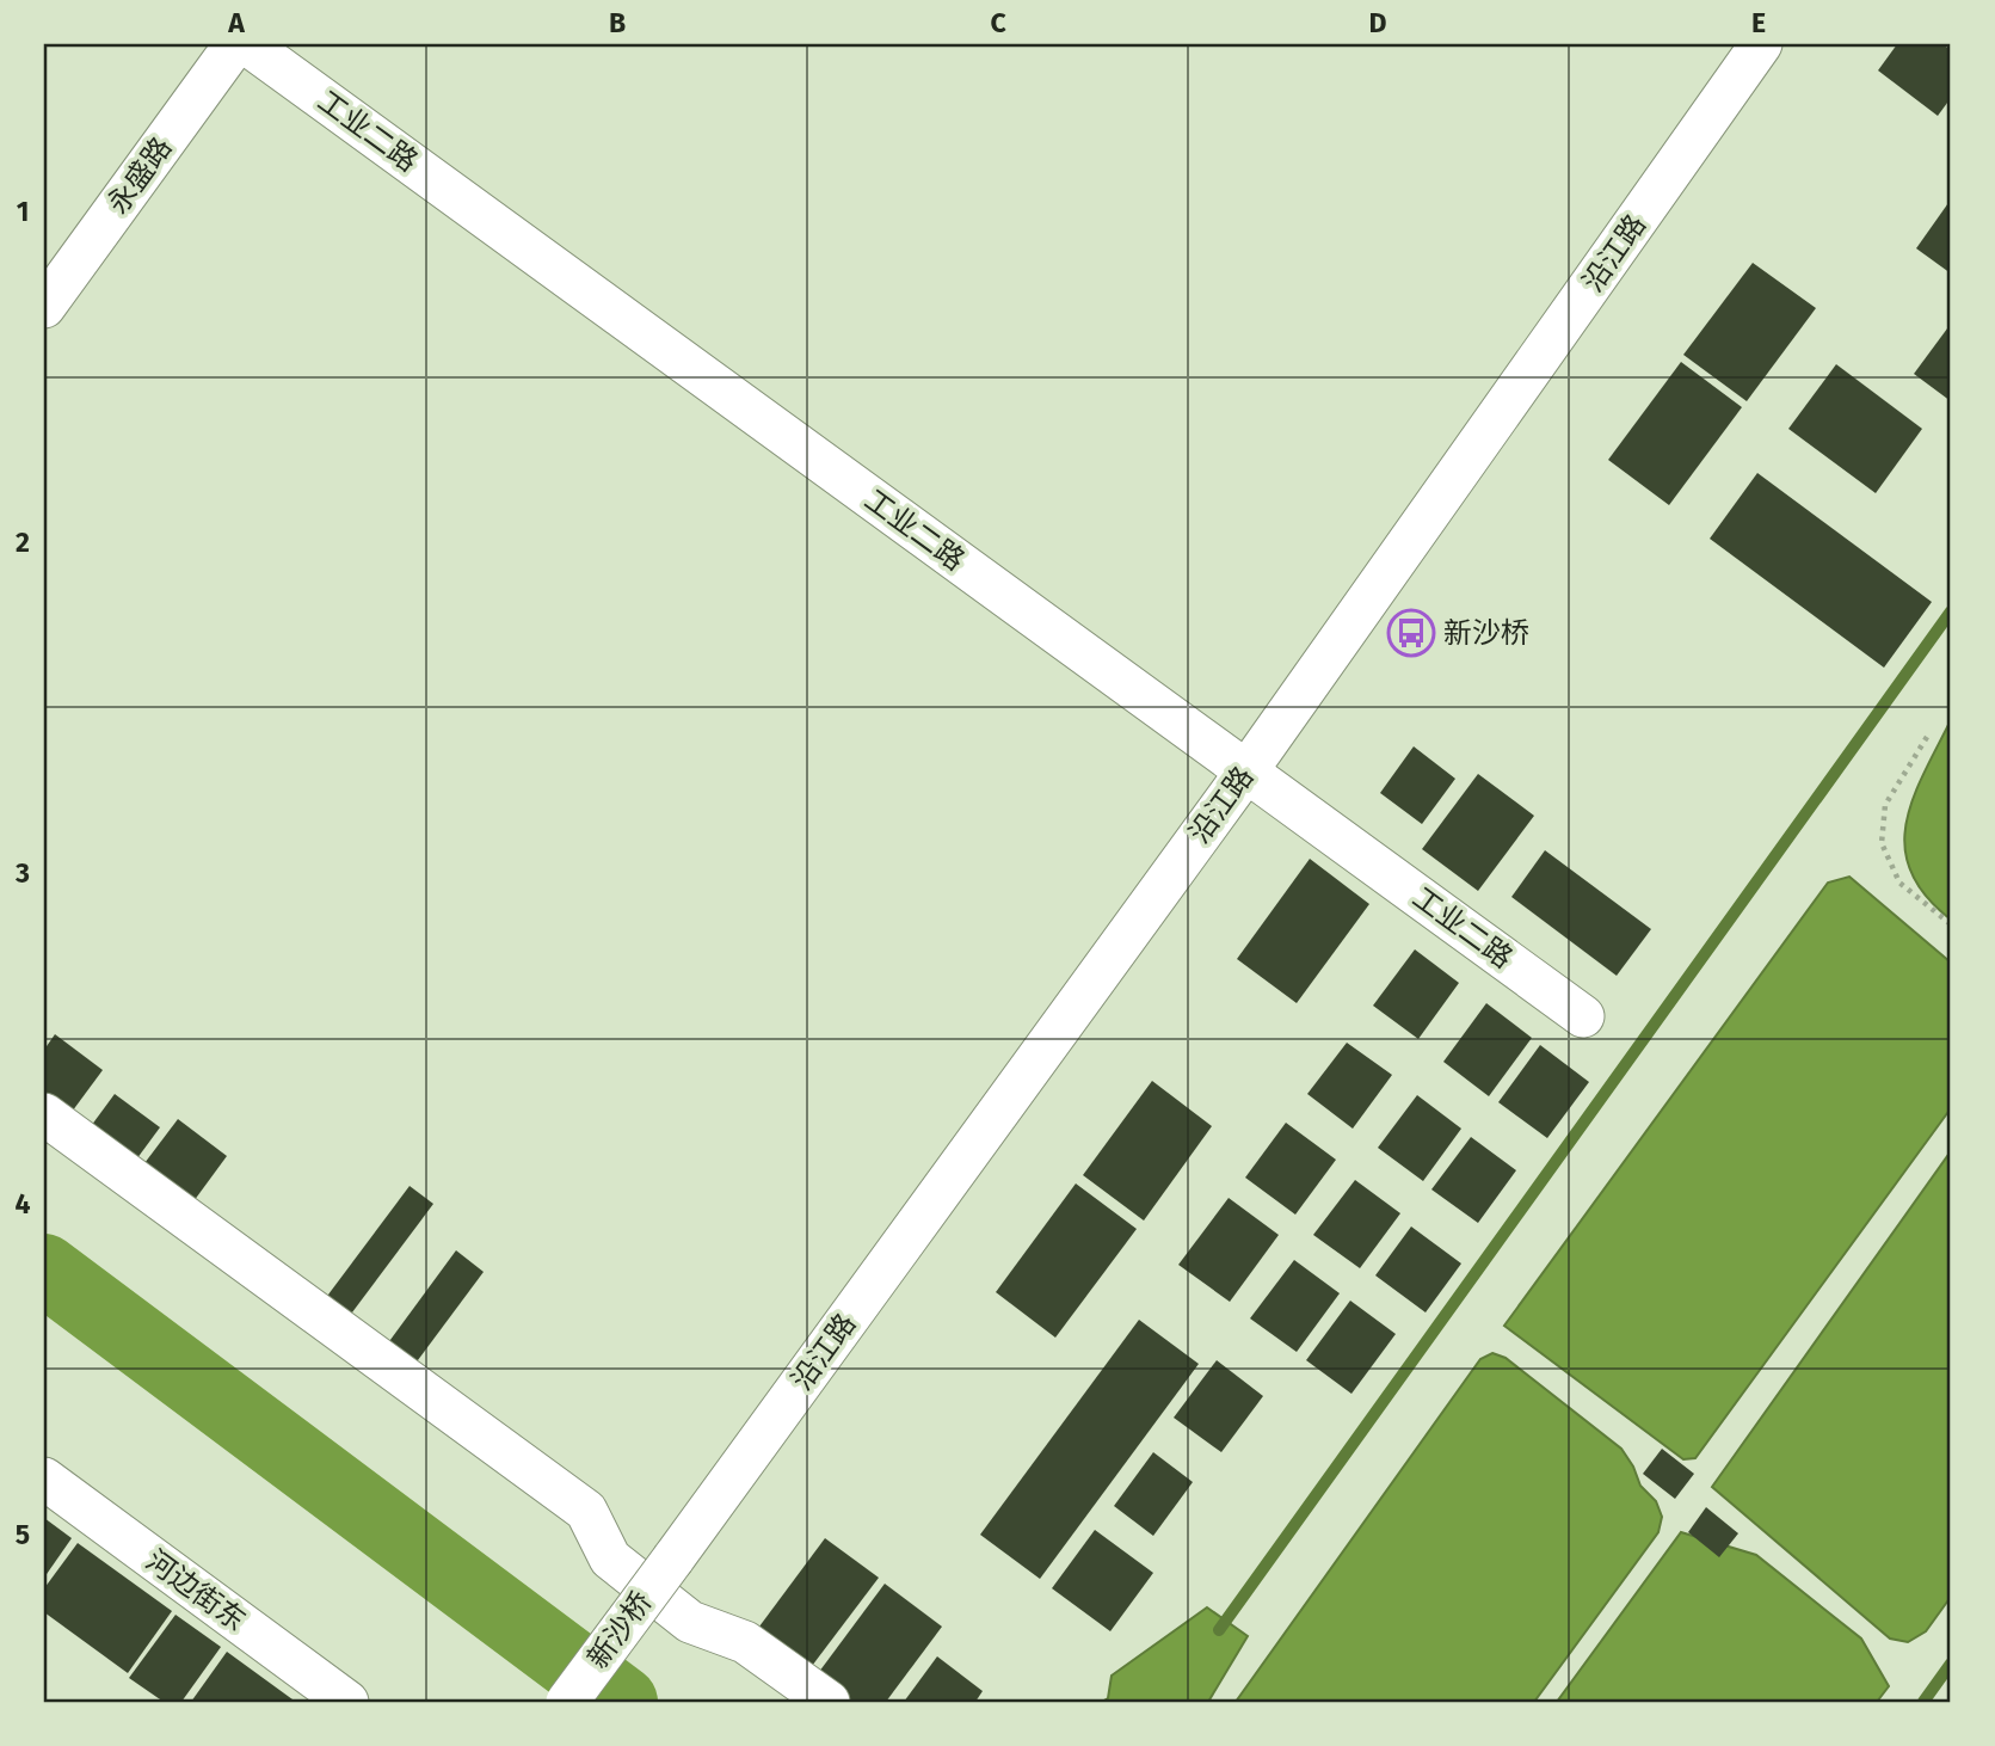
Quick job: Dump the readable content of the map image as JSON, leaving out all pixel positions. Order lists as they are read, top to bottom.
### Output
{
  "streets": {
    "street": [
      "工业二路",
      "永盛路",
      "沿江路",
      "河边街东",
      "新沙桥"
    ]
  },
  "crossings": [
    ["工业二路", "沿江路"],
    ["沿江路", "新沙桥"]
  ],
  "places": {
    "bus stop": ["新沙桥"]
  },
  "grid": {
    "columns": [
      "A",
      "B",
      "C",
      "D",
      "E"
    ],
    "rows": [
      "1",
      "2",
      "3",
      "4",
      "5"
    ]
  }
}
